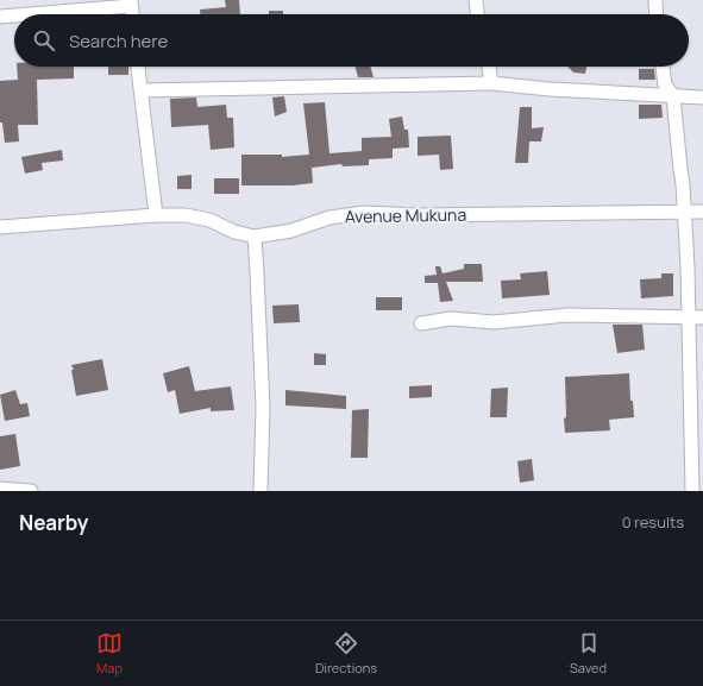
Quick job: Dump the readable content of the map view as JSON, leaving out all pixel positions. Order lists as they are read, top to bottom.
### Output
{
  "streets": {
    "street": ["Avenue Mukuna"]
  },
  "page": {
    "search": "Search here",
    "heading": ["Nearby", "0 results"],
    "nav": ["Map", "Directions", "Saved"]
  }
}
